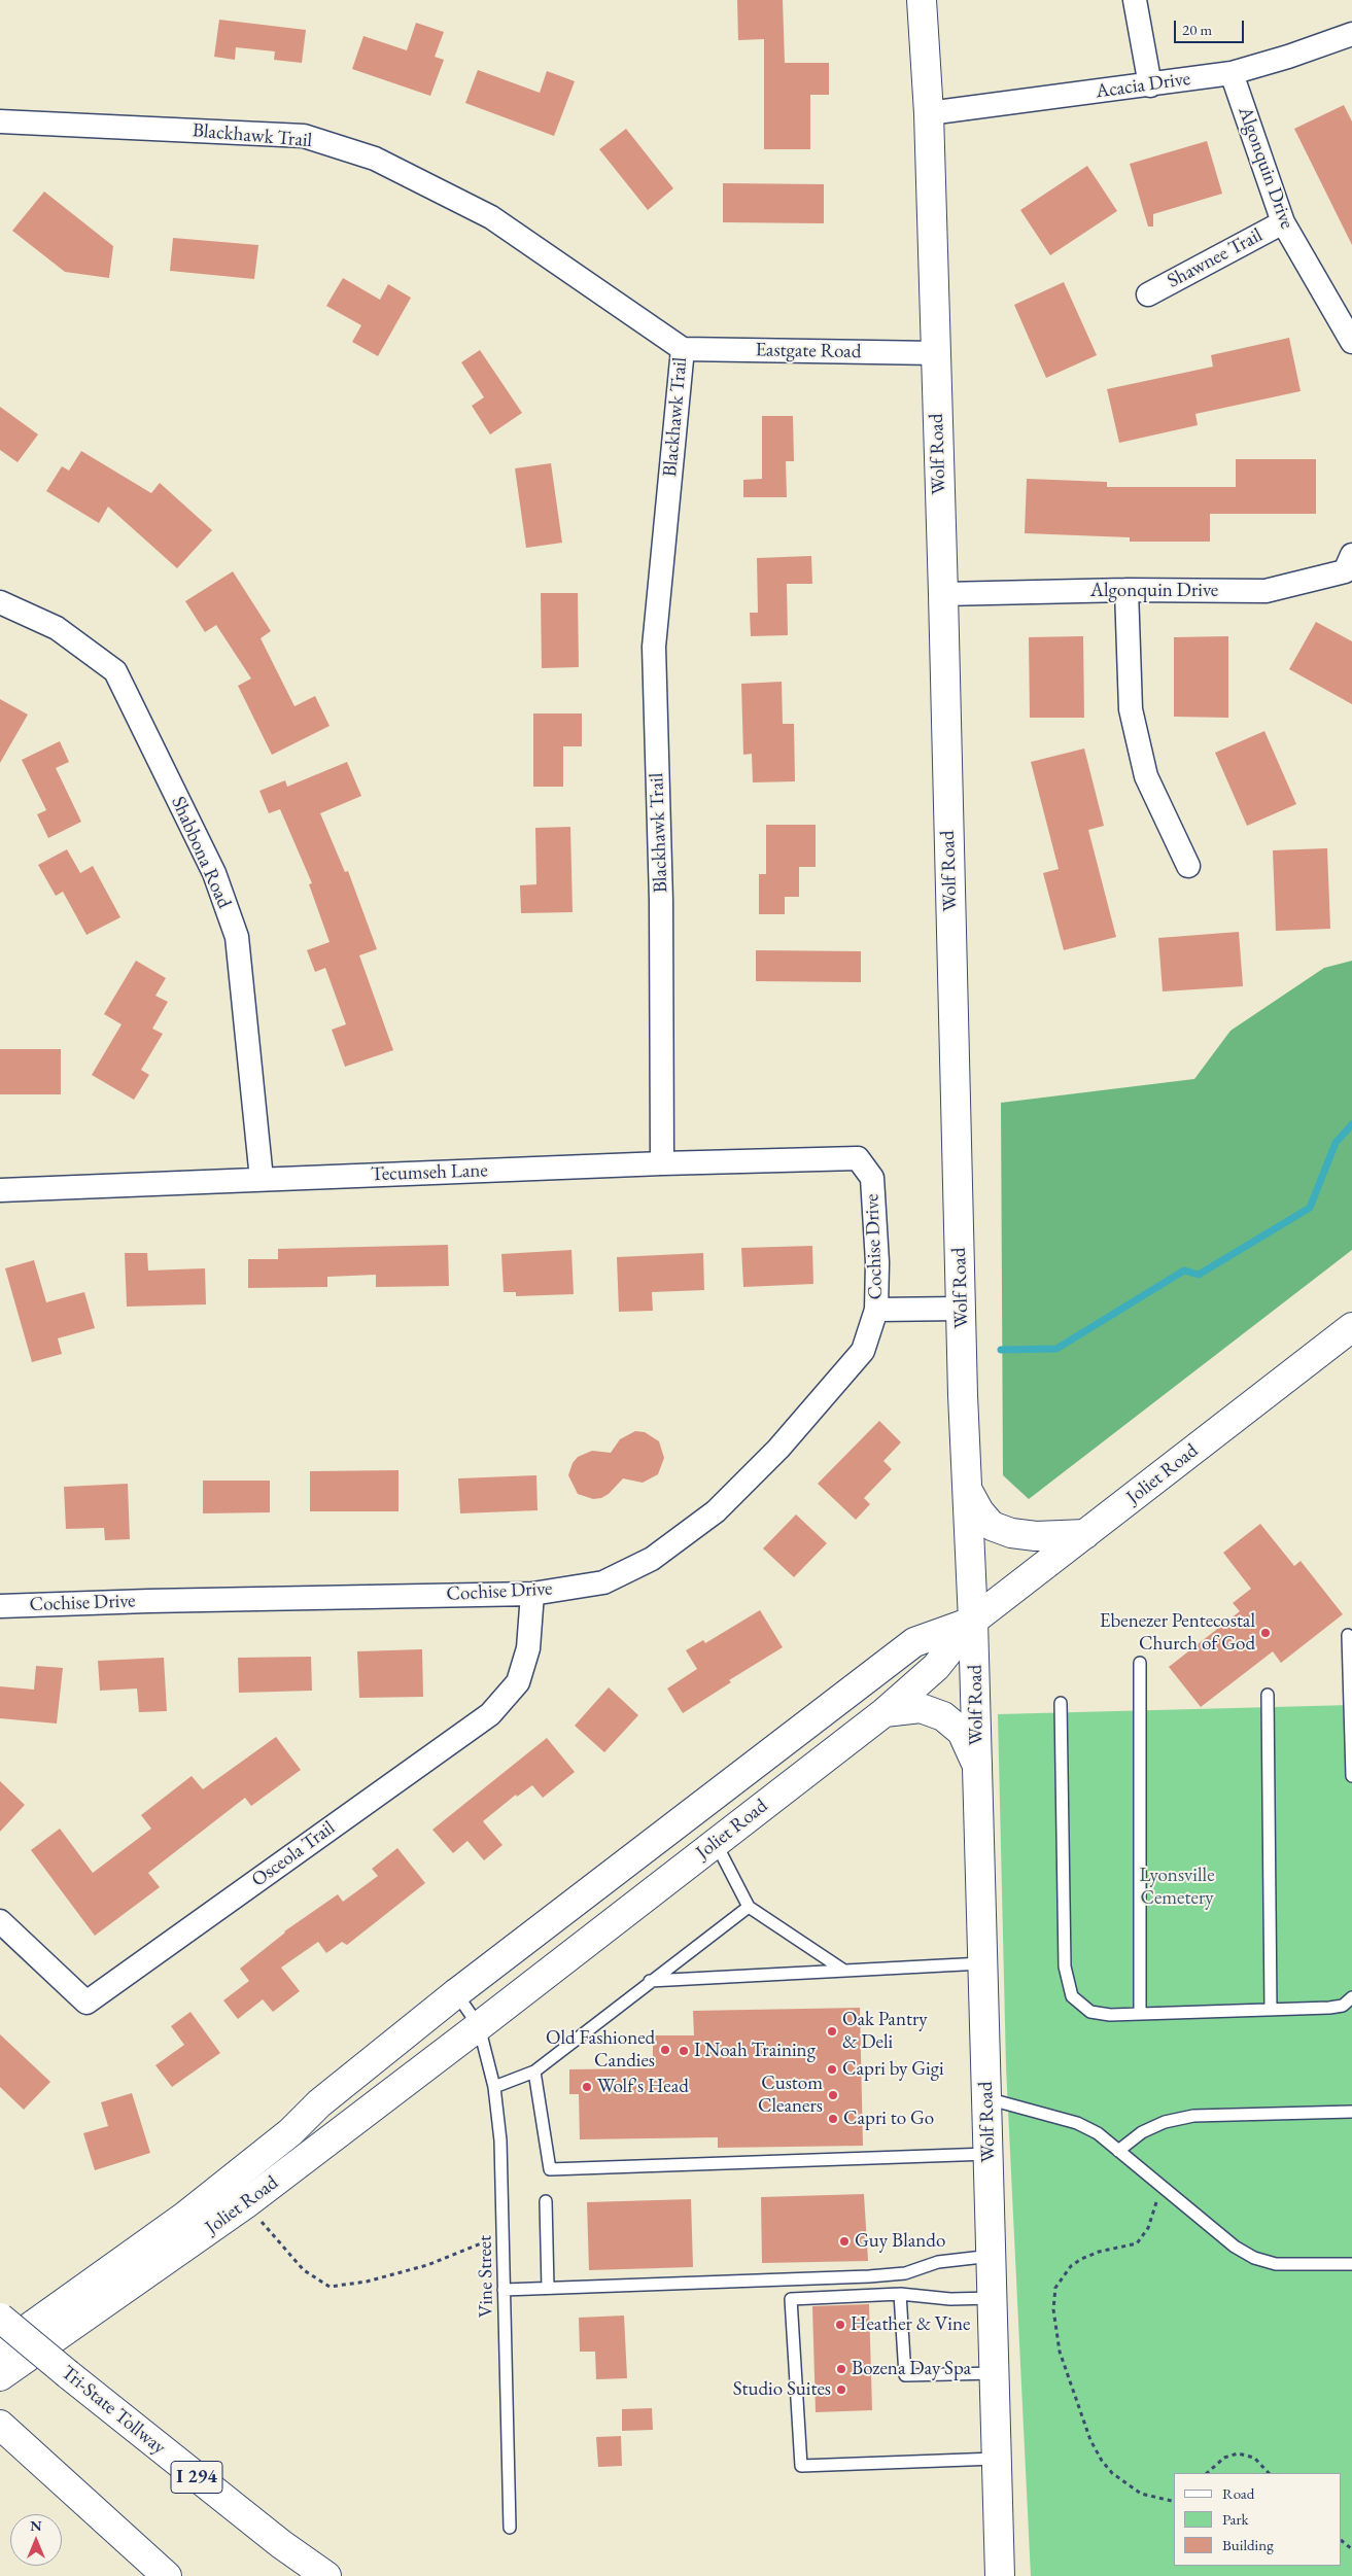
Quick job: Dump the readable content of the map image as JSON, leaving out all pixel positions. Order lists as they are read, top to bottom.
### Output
{
  "streets": {
    "main road": [
      "Wolf Road",
      "Joliet Road",
      "Tri-State Tollway",
      "I 294"
    ],
    "street": [
      "Acacia Drive",
      "Blackhawk Trail",
      "Algonquin Drive",
      "Shawnee Trail",
      "Eastgate Road",
      "Shabbona Road",
      "Tecumseh Lane",
      "Cochise Drive",
      "Osceola Trail"
    ],
    "lane": ["Vine Street"]
  },
  "crossings": [
    ["Acacia Drive", "Algonquin Drive"],
    ["Acacia Drive", "Wolf Road"],
    ["Blackhawk Trail", "Eastgate Road"],
    ["Blackhawk Trail", "Tecumseh Lane"],
    ["Algonquin Drive", "Shawnee Trail"],
    ["Algonquin Drive", "Wolf Road"],
    ["Eastgate Road", "Wolf Road"],
    ["Wolf Road", "Cochise Drive"],
    ["Wolf Road", "Joliet Road"],
    ["Shabbona Road", "Tecumseh Lane"],
    ["Tecumseh Lane", "Cochise Drive"],
    ["Cochise Drive", "Osceola Trail"],
    ["Joliet Road", "Vine Street"]
  ],
  "parks": ["Lyonsville Cemetery"],
  "places": [
    "Ebenezer Pentecostal Church of God",
    "Oak Pantry & Deli",
    "Old Fashioned Candies",
    "I Noah Training",
    "Capri by Gigi",
    "Wolf's Head",
    "Custom Cleaners",
    "Capri to Go",
    "Guy Blando",
    "Heather & Vine",
    "Bozena Day Spa",
    "Studio Suites"
  ],
  "legend": ["Road", "Park", "Building"],
  "scale_bar": "20 m",
  "north": "top"
}
